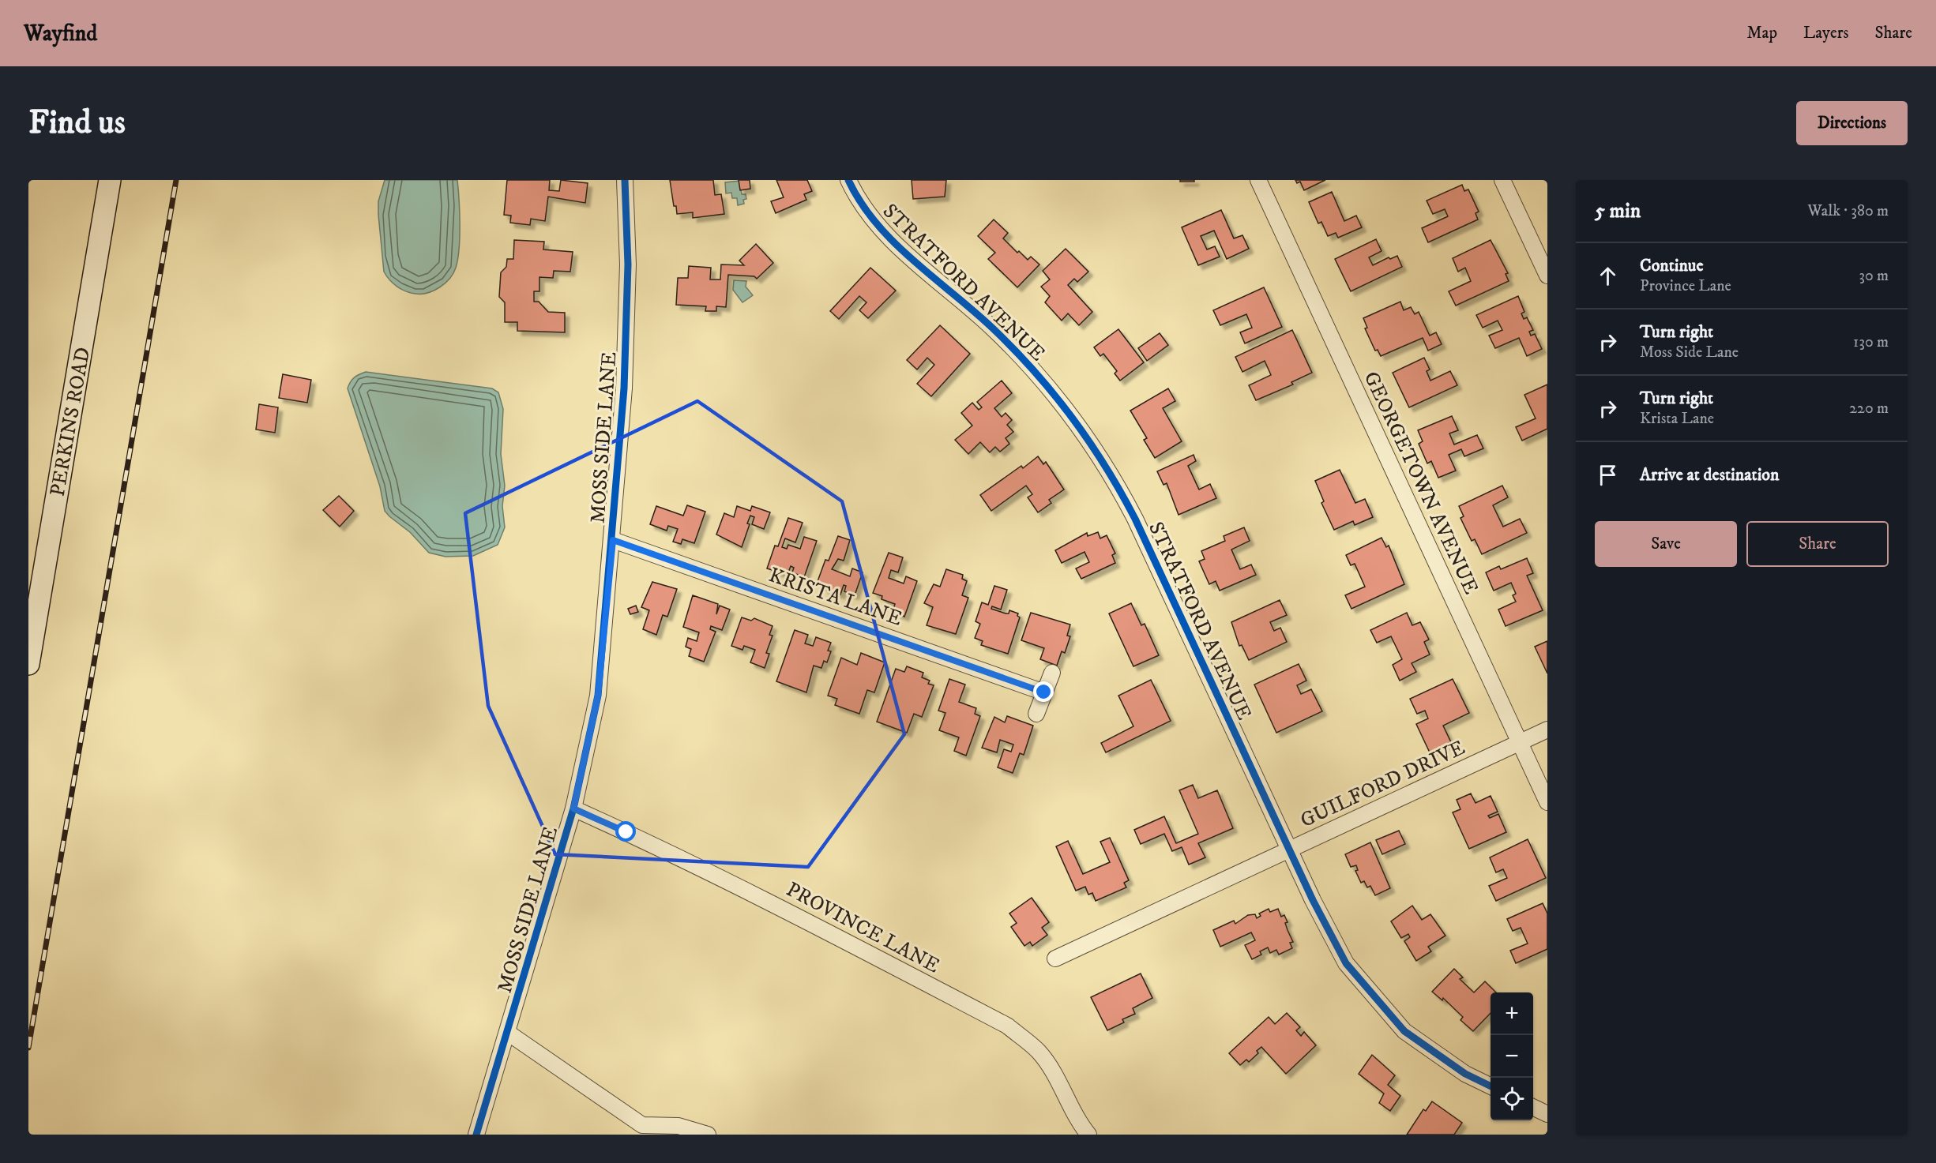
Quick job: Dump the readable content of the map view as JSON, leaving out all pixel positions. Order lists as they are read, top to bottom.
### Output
{
  "streets": {
    "main road": ["PERKINS ROAD"],
    "street": [
      "STRATFORD AVENUE",
      "MOSS SIDE LANE",
      "GEORGETOWN AVENUE",
      "KRISTA LANE",
      "GUILFORD DRIVE",
      "PROVINCE LANE"
    ]
  },
  "crossings": [
    ["STRATFORD AVENUE", "GUILFORD DRIVE"],
    ["MOSS SIDE LANE", "KRISTA LANE"],
    ["MOSS SIDE LANE", "PROVINCE LANE"],
    ["GEORGETOWN AVENUE", "GUILFORD DRIVE"]
  ],
  "page": {
    "header": "Wayfind",
    "nav": ["Map", "Layers", "Share"],
    "buttons": [
      "Directions",
      ["Save", "Share"]
    ],
    "title": "Find us",
    "heading": ["5 min", "Walk · 380 m"],
    "list": [
      ["Continue", "Province Lane", "30 m"],
      ["Turn right", "Moss Side Lane", "130 m"],
      ["Turn right", "Krista Lane", "220 m"],
      "Arrive at destination"
    ],
    "map_buttons": ["+", "−"]
  }
}
